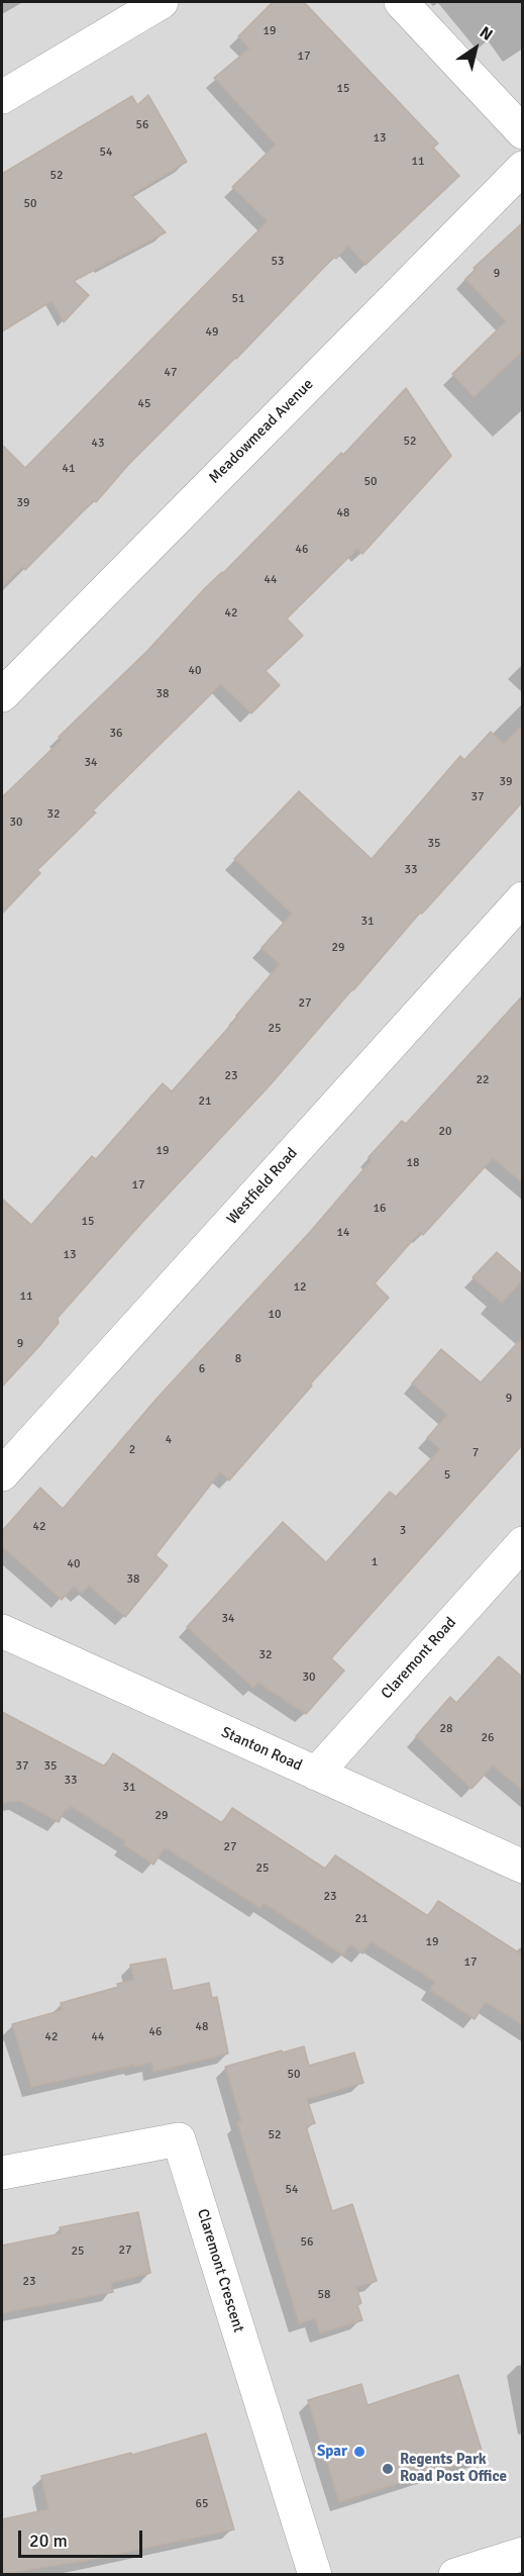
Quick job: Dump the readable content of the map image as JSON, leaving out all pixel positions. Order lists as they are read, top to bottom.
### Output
{
  "streets": {
    "street": [
      "Meadowmead Avenue",
      "Westfield Road",
      "Claremont Road",
      "Stanton Road",
      "Claremont Crescent"
    ]
  },
  "crossings": [
    ["Claremont Road", "Stanton Road"]
  ],
  "places": ["Spar", "Regents Park Road Post Office"],
  "house_numbers": [
    "19",
    "17",
    "15",
    "56",
    "13",
    "54",
    "11",
    "52",
    "50",
    "53",
    "9",
    "51",
    "49",
    "47",
    "45",
    "52",
    "43",
    "41",
    "50",
    "39",
    "48",
    "46",
    "44",
    "42",
    "40",
    "38",
    "36",
    "34",
    "39",
    "37",
    "32",
    "30",
    "35",
    "33",
    "31",
    "29",
    "27",
    "25",
    "23",
    "22",
    "21",
    "20",
    "19",
    "18",
    "17",
    "16",
    "15",
    "14",
    "13",
    "12",
    "11",
    "10",
    "9",
    "8",
    "6",
    "9",
    "4",
    "2",
    "7",
    "5",
    "42",
    "3",
    "1",
    "40",
    "38",
    "34",
    "32",
    "30",
    "28",
    "26",
    "37",
    "35",
    "33",
    "31",
    "29",
    "27",
    "25",
    "23",
    "21",
    "19",
    "17",
    "48",
    "46",
    "42",
    "44",
    "50",
    "52",
    "54",
    "56",
    "27",
    "25",
    "23",
    "58",
    "65"
  ],
  "scale_bar": "20 m",
  "north": "top right"
}
